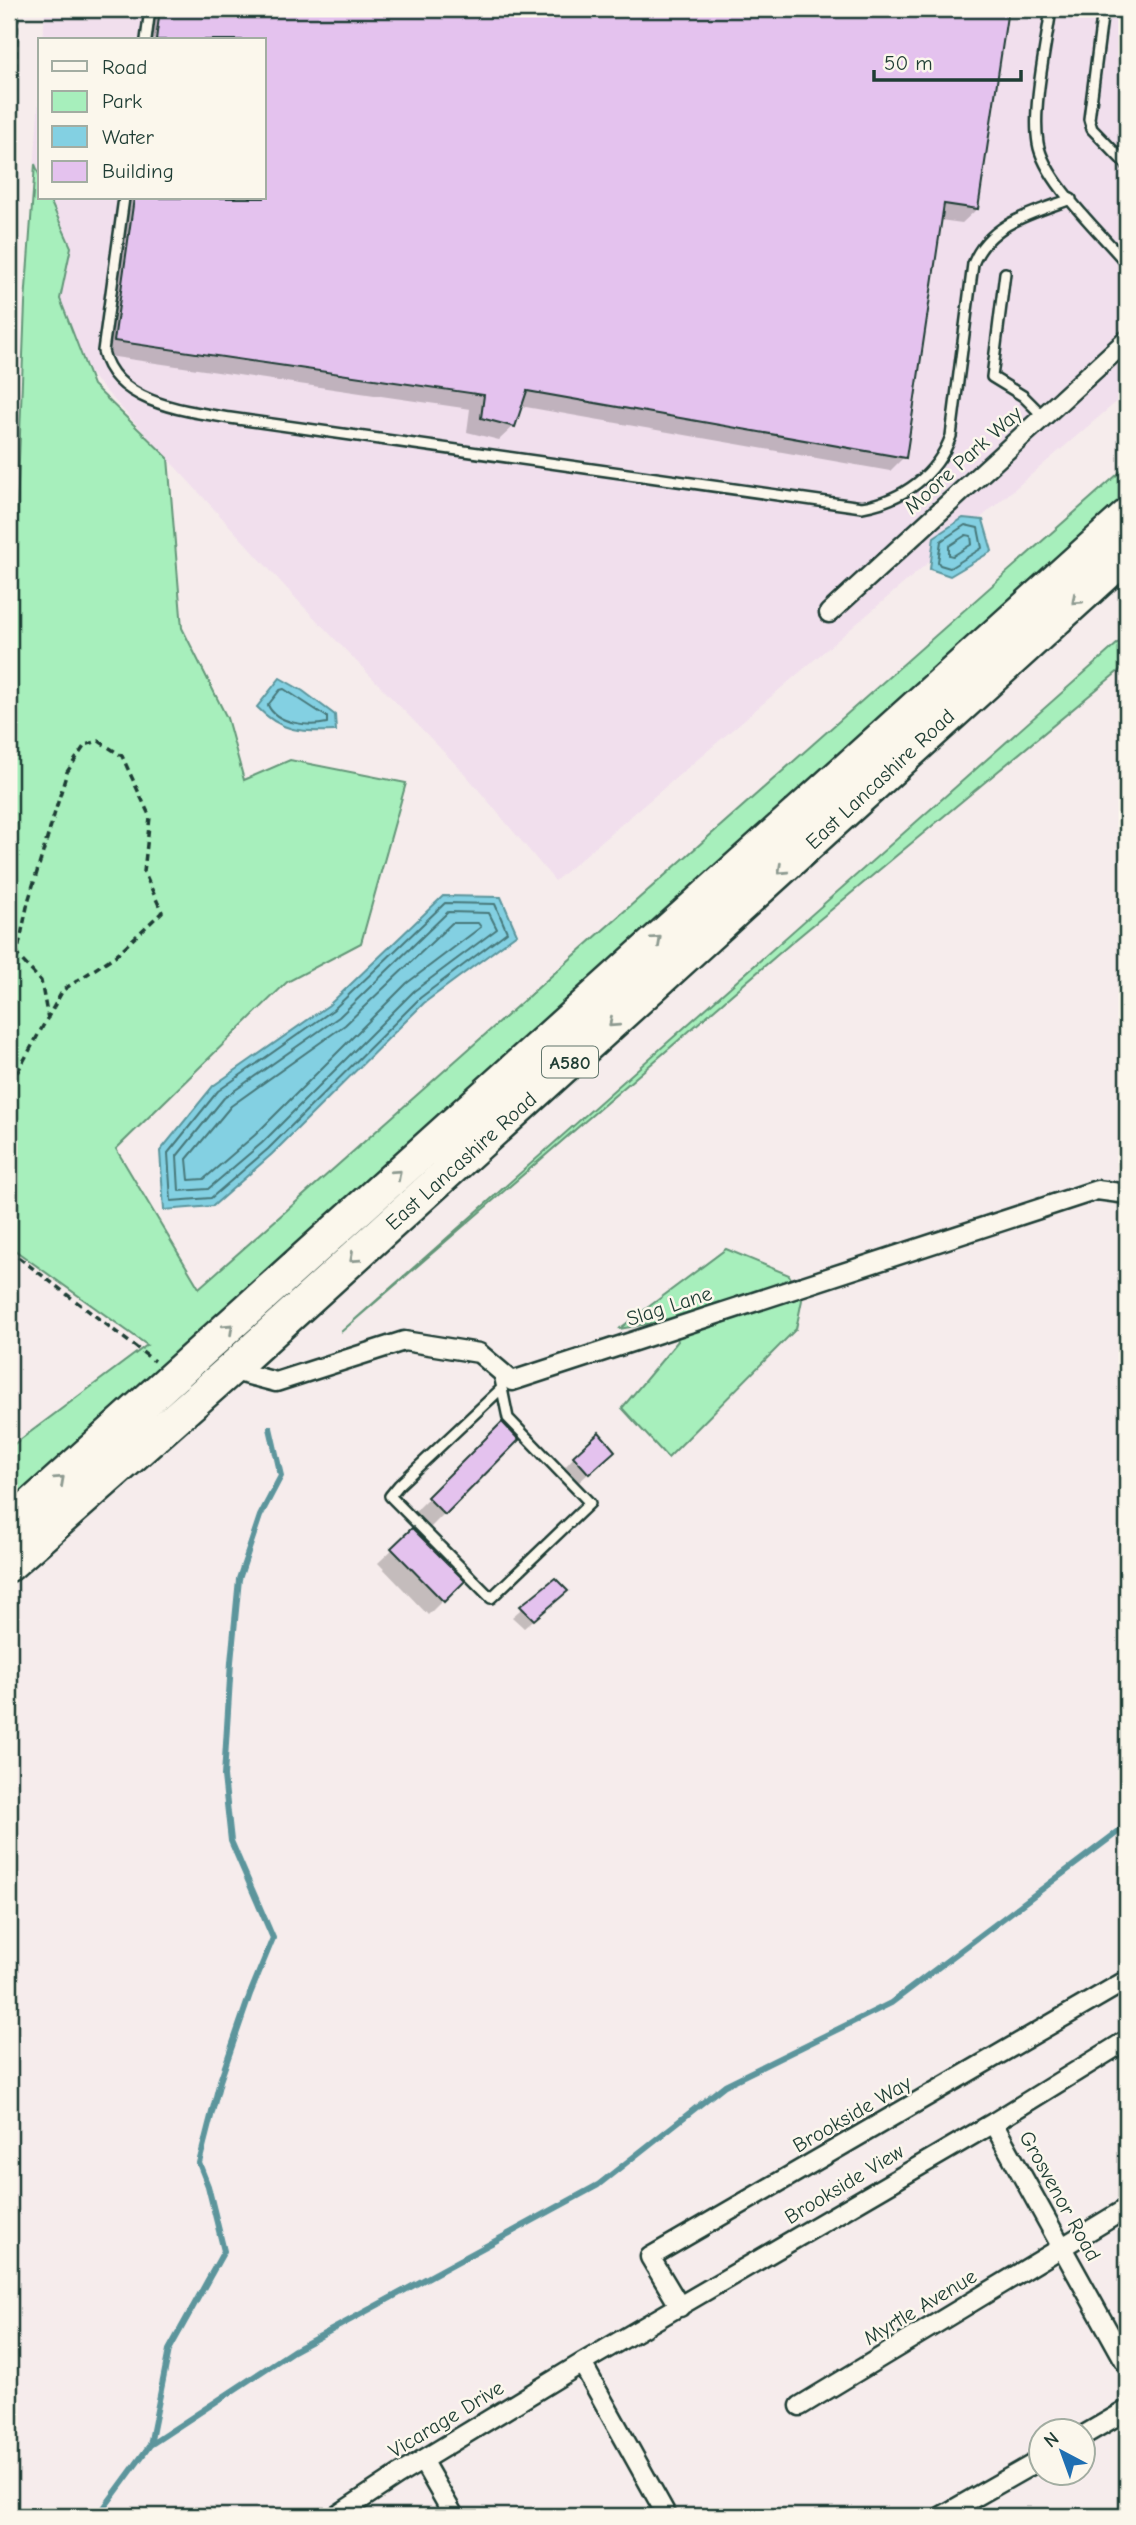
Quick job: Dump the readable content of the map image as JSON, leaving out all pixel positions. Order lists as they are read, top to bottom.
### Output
{
  "streets": {
    "highway": ["East Lancashire Road", "A580"],
    "street": [
      "Moore Park Way",
      "Slag Lane",
      "Brookside Way",
      "Brookside View",
      "Grosvenor Road",
      "Myrtle Avenue",
      "Vicarage Drive"
    ]
  },
  "crossings": [
    ["East Lancashire Road", "Slag Lane"],
    ["Brookside Way", "Brookside View"],
    ["Brookside View", "Grosvenor Road"],
    ["Brookside View", "Vicarage Drive"],
    ["Grosvenor Road", "Myrtle Avenue"]
  ],
  "legend": [
    "Road",
    "Park",
    "Water",
    "Building"
  ],
  "scale_bar": "50 m",
  "north": "top left"
}
